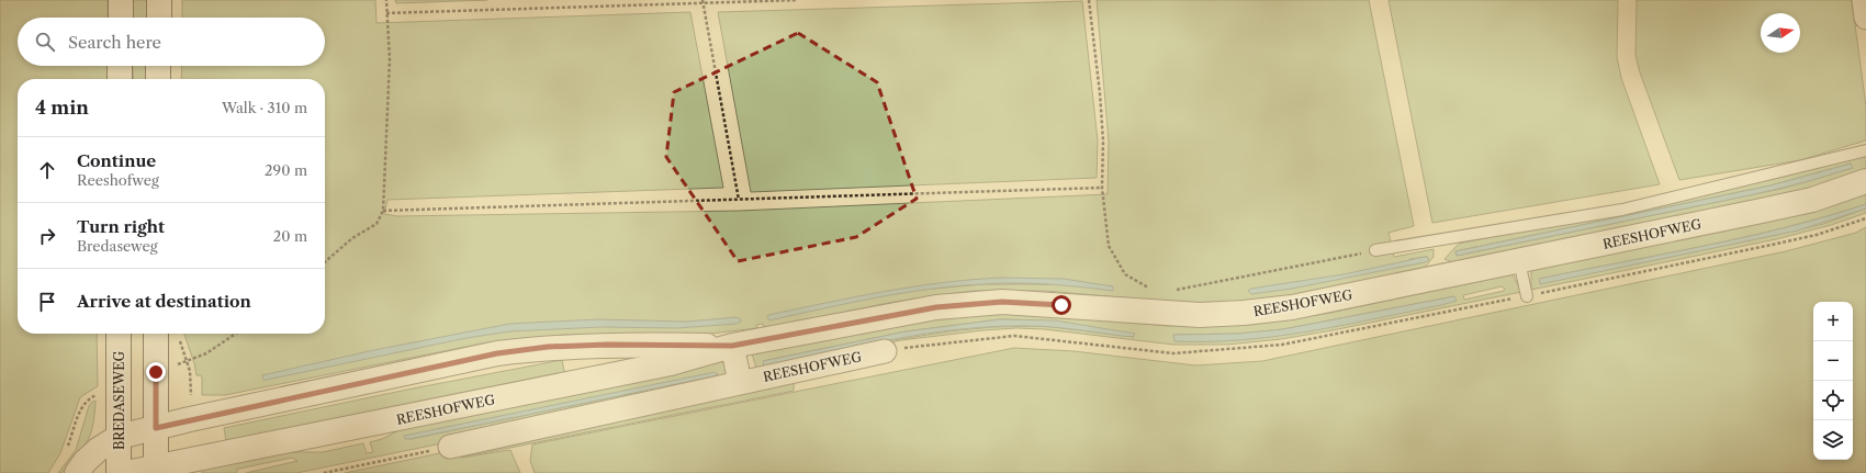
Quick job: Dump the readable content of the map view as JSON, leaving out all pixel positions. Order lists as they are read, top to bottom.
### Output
{
  "streets": {
    "street": ["REESHOFWEG", "BREDASEWEG"]
  },
  "crossings": [
    ["REESHOFWEG", "BREDASEWEG"]
  ],
  "north": "right",
  "page": {
    "search": "Search here",
    "heading": ["4 min", "Walk · 310 m"],
    "list": [
      ["Continue", "Reeshofweg", "290 m"],
      ["Turn right", "Bredaseweg", "20 m"],
      "Arrive at destination"
    ],
    "map_buttons": ["+", "−"]
  }
}
